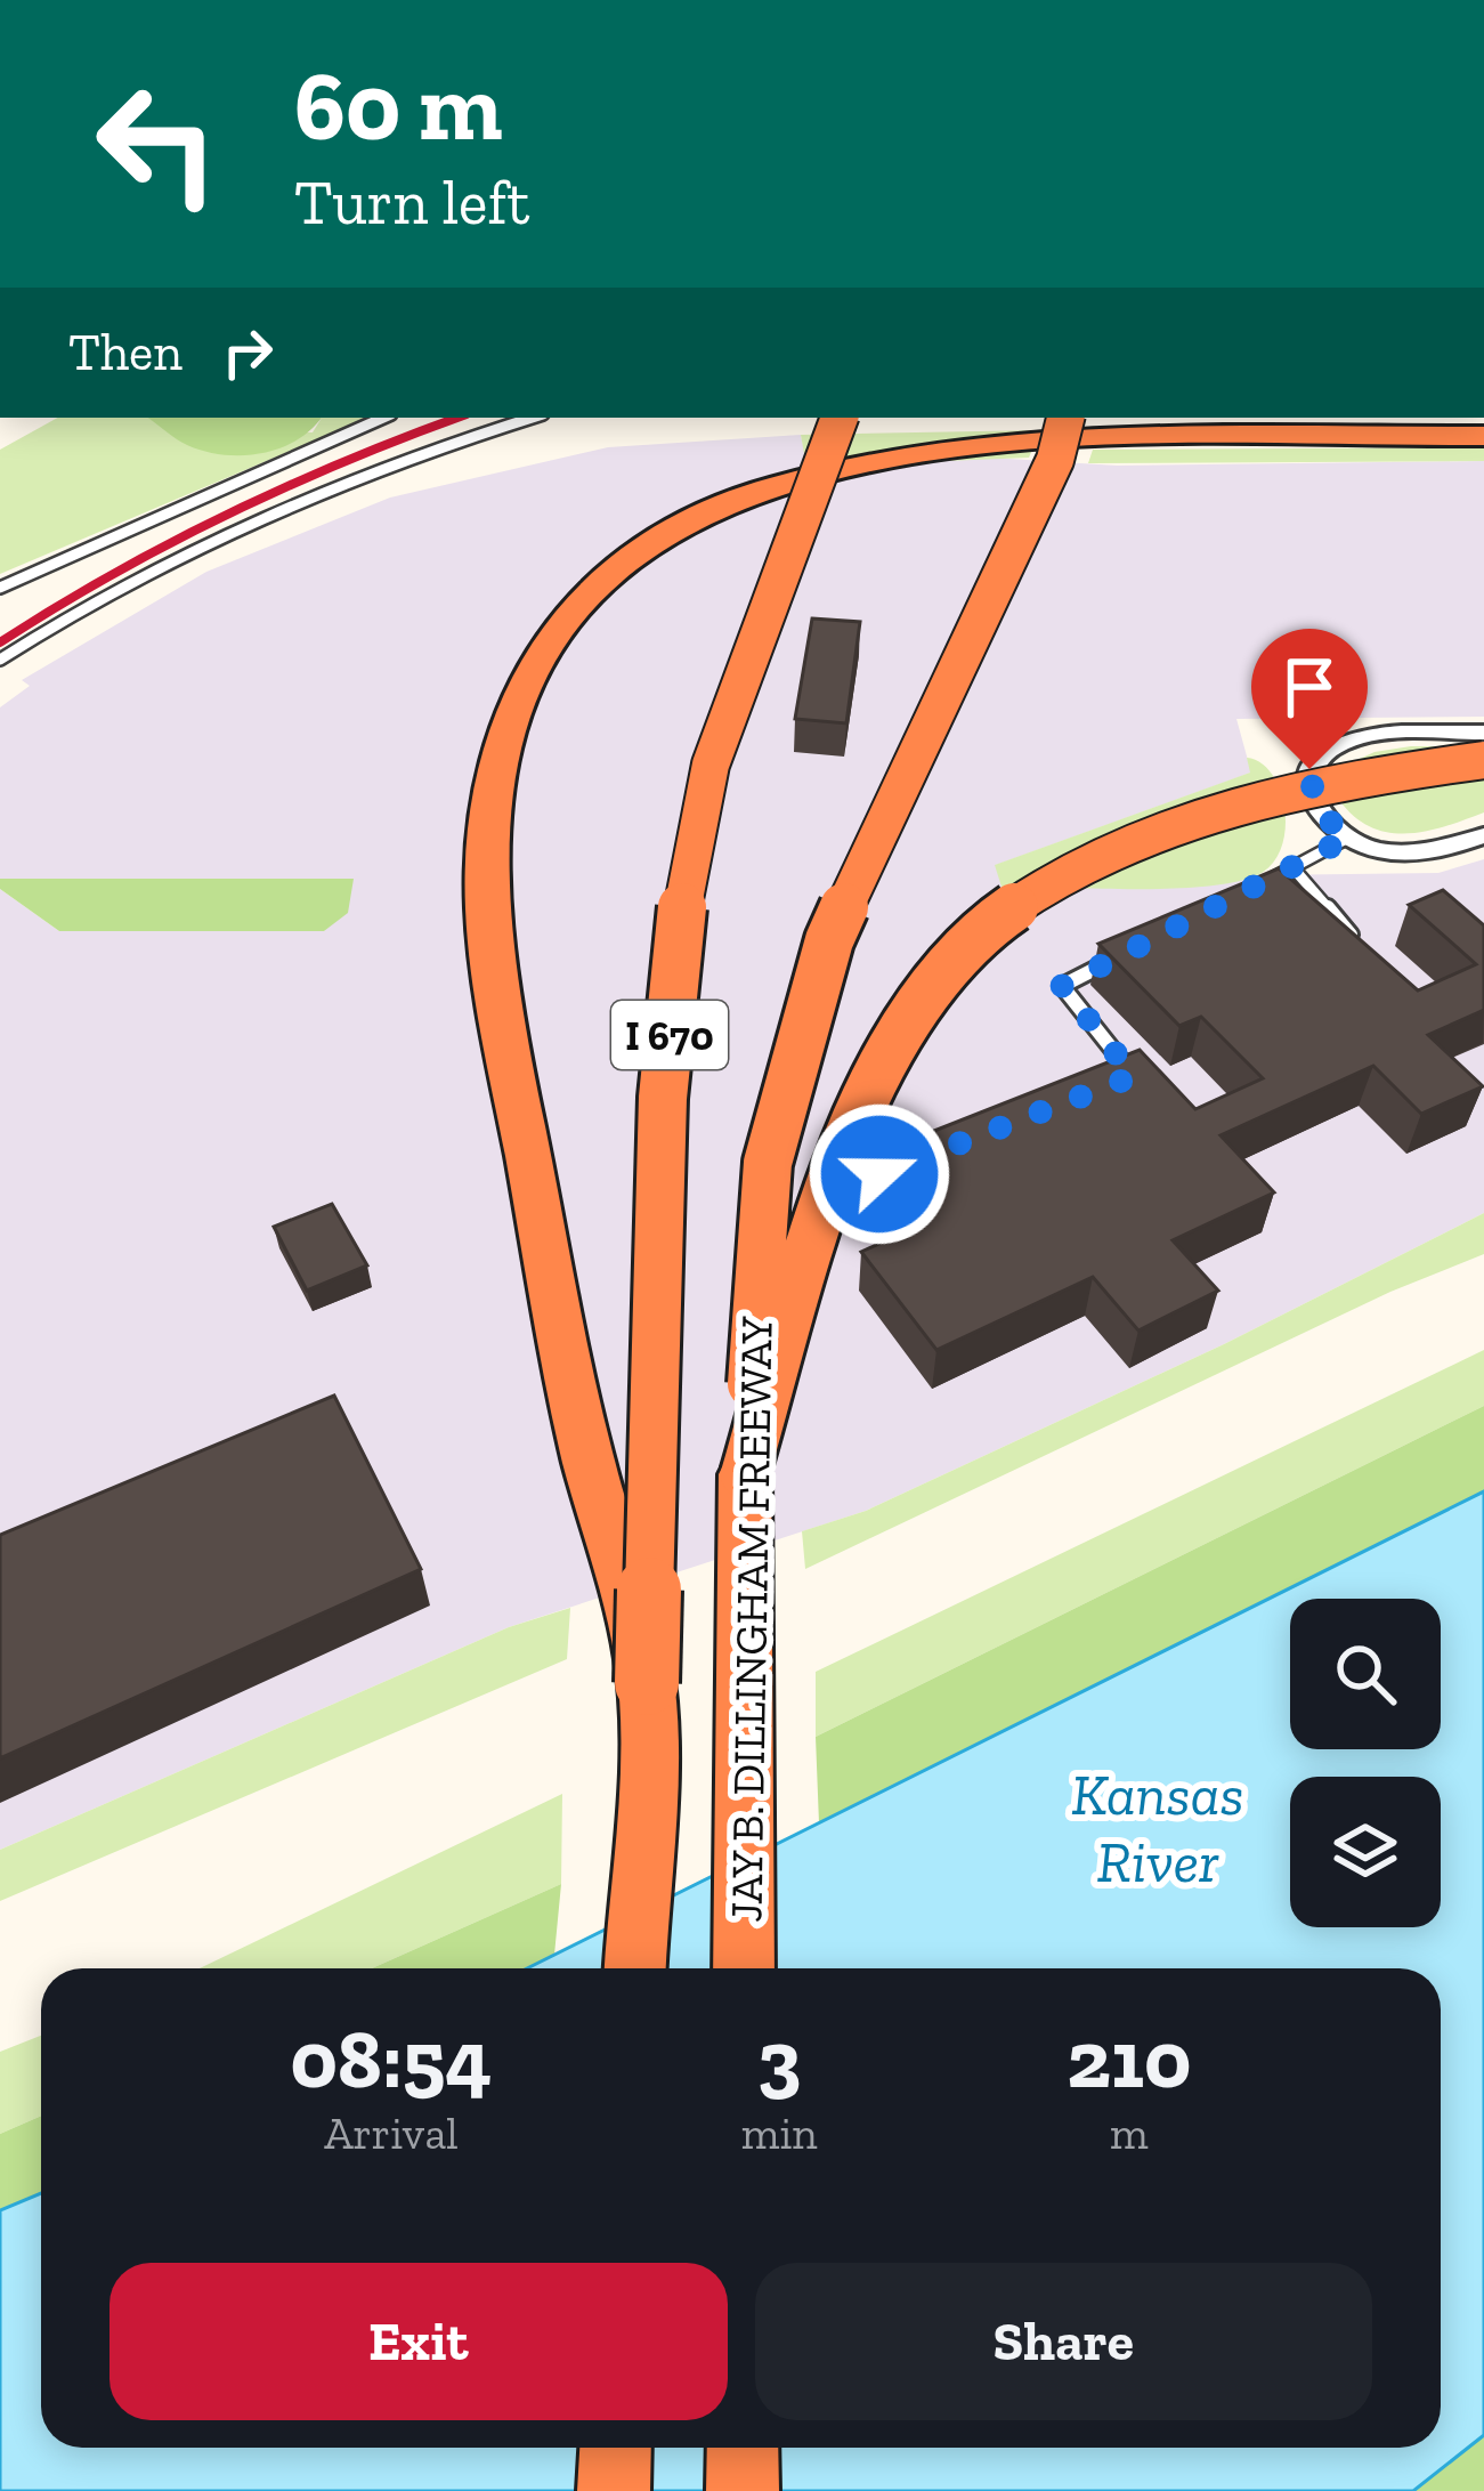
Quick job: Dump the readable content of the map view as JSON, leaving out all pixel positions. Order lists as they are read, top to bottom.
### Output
{
  "streets": {
    "highway": ["I 670", "JAY B. DILLINGHAM FREEWAY"]
  },
  "water": ["Kansas River"],
  "page": {
    "turn": ["60 m", "Turn left"],
    "then": "Then",
    "eta": [
      "08:54",
      "Arrival",
      "3",
      "min",
      "210",
      "m"
    ],
    "buttons": ["Exit", "Share"]
  }
}
